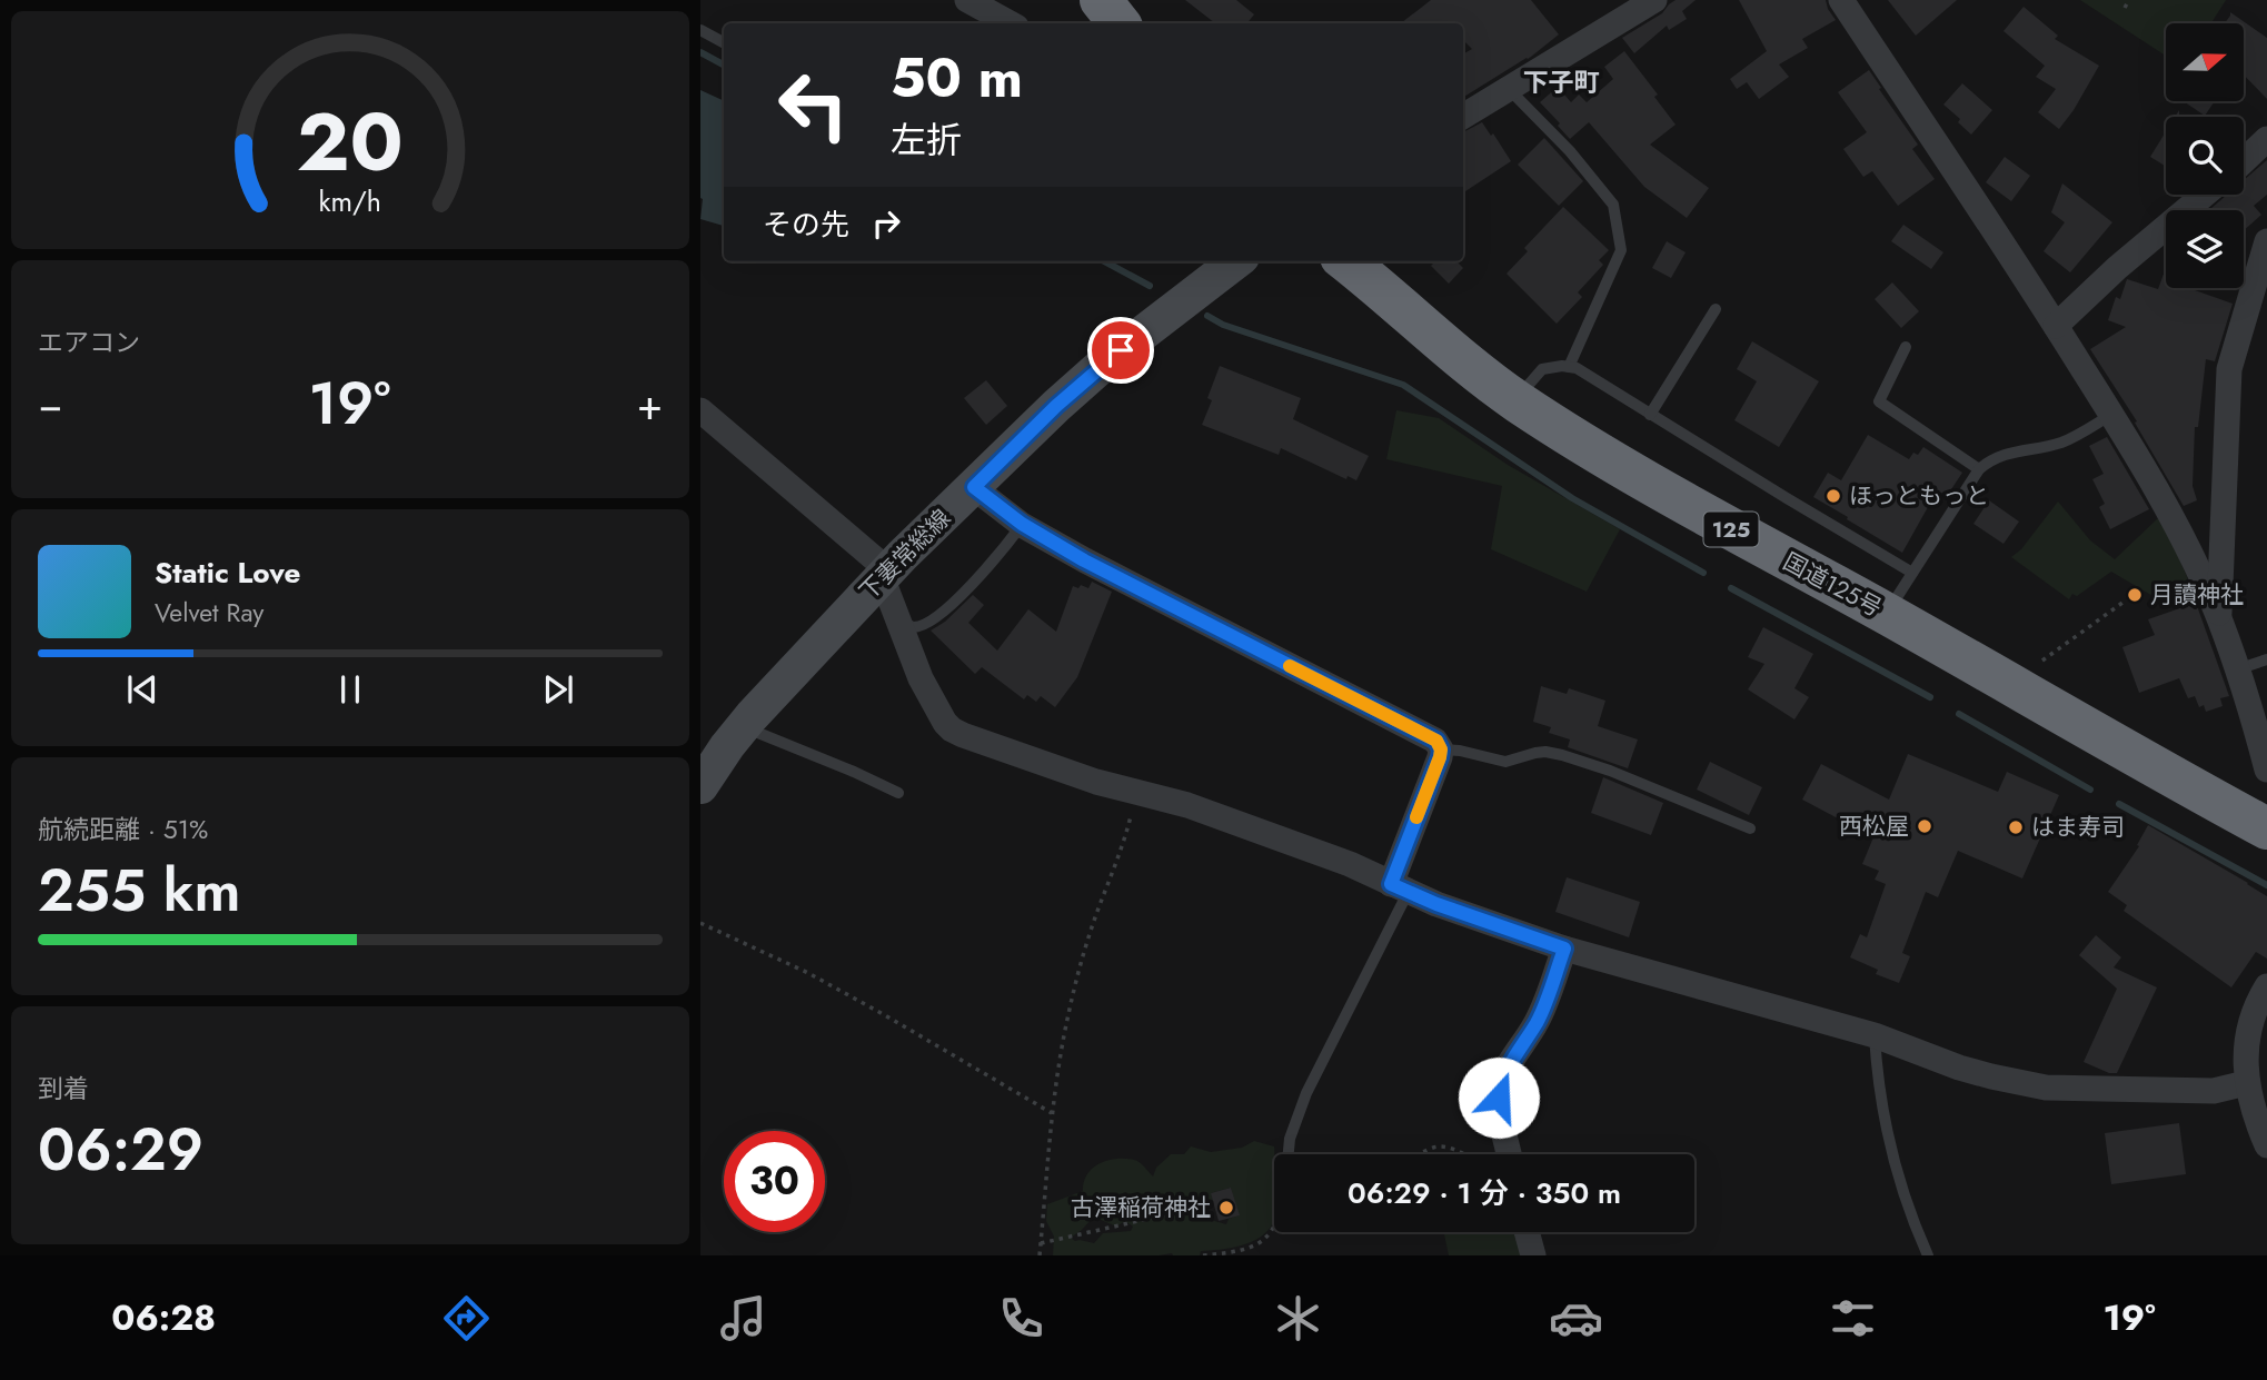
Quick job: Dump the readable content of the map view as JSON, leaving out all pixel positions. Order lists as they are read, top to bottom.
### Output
{
  "streets": {
    "highway": ["125", "国道125号"],
    "main road": ["下妻常総線"]
  },
  "districts": ["下子町"],
  "places": [
    "ほっともっと",
    "月讀神社",
    "西松屋",
    "はま寿司",
    "古澤稲荷神社"
  ],
  "north": "right",
  "page": {
    "turn": ["50 m", "左折"],
    "then": "その先",
    "tile": [
      "エアコン",
      ["航続距離 · 51%", "255 km"],
      ["到着", "06:29"]
    ],
    "heat": ["−", "19°", "+"],
    "song": ["Static Love", "Velvet Ray"],
    "limit": "30",
    "trip": "06:29 · 1 分 · 350 m",
    "tabs": ["06:28", "19°"],
    "gauge": ["20", "km/h"]
  }
}
